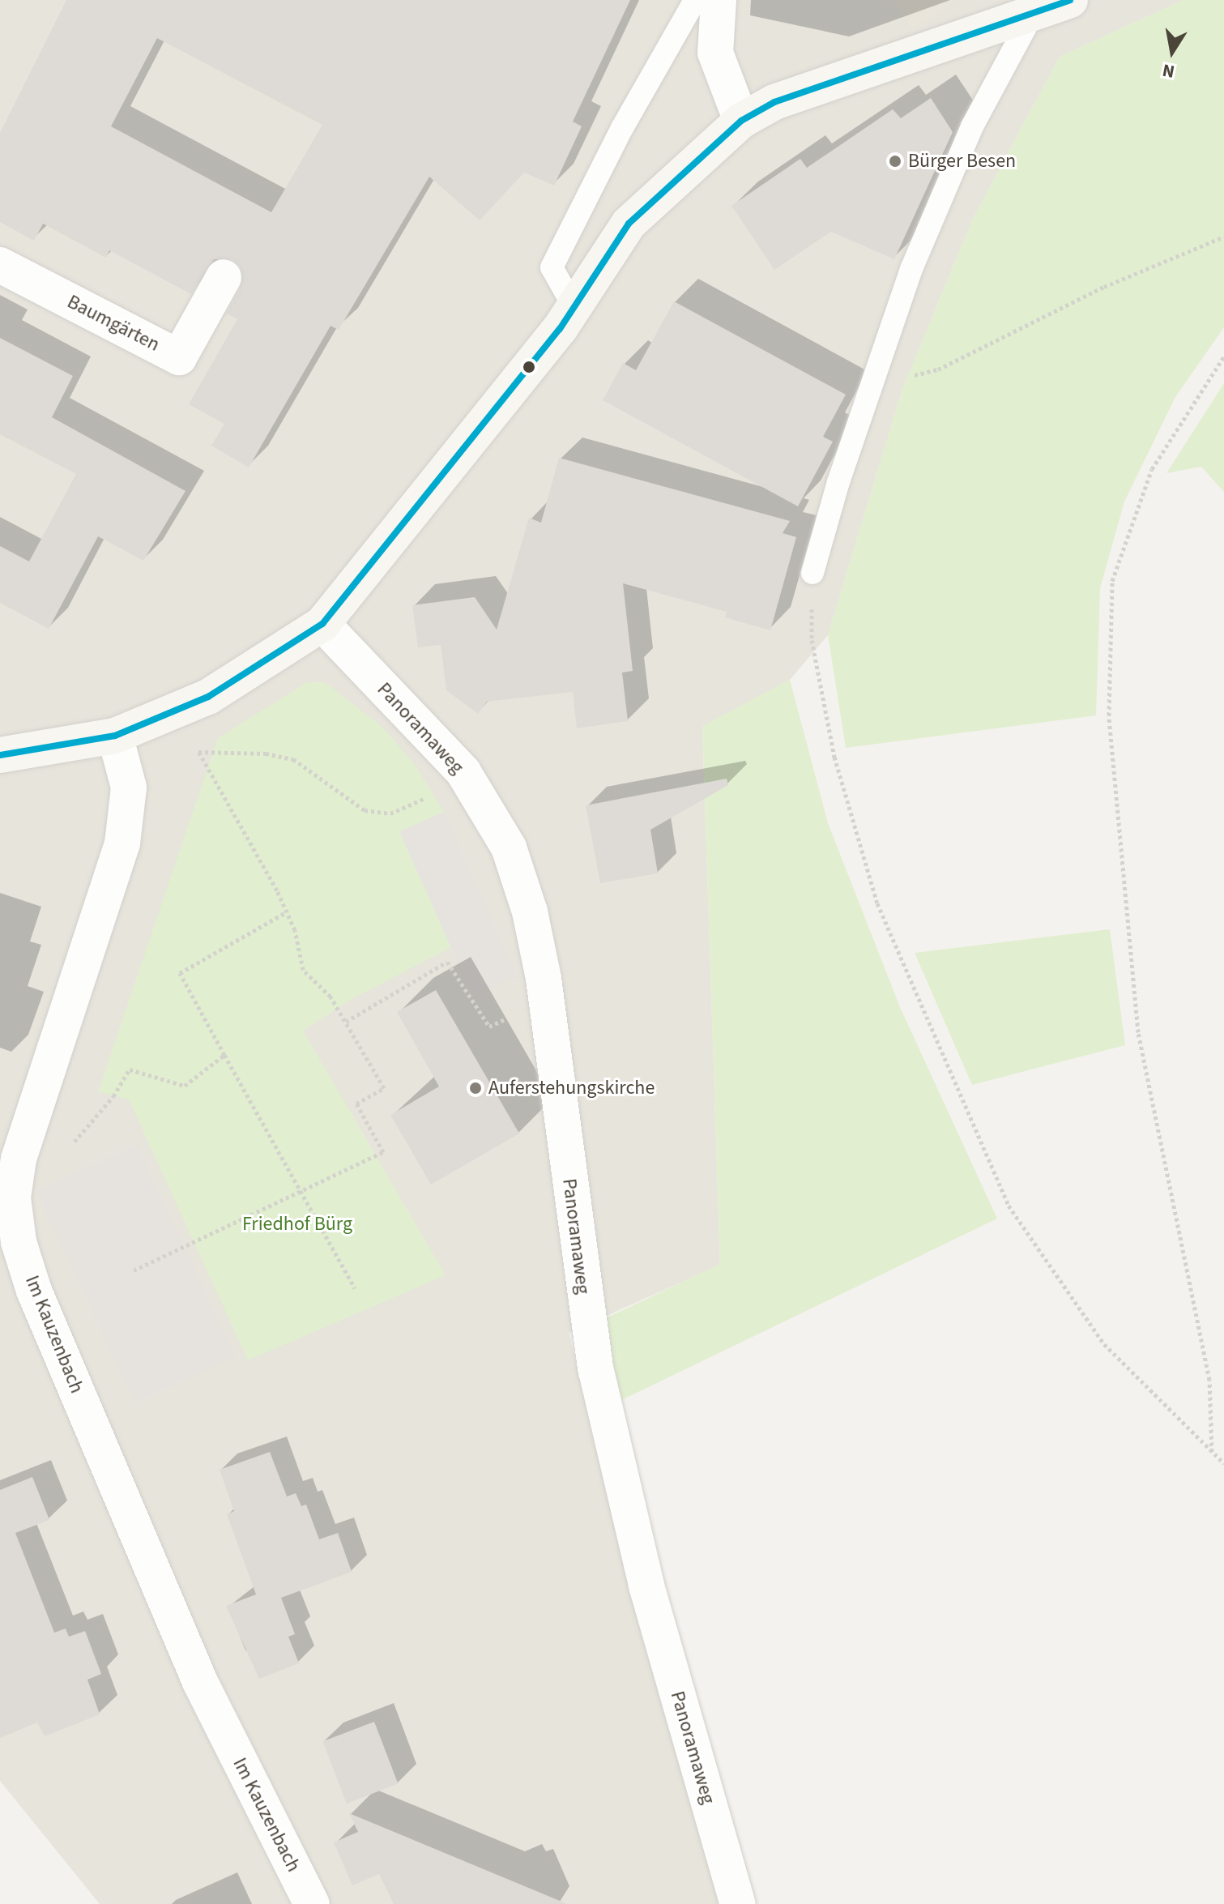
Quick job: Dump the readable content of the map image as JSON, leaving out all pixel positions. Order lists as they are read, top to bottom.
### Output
{
  "streets": {
    "street": ["Baumgärten", "Panoramaweg", "Im Kauzenbach"]
  },
  "parks": ["Friedhof Bürg"],
  "places": ["Bürger Besen", "Auferstehungskirche"],
  "north": "bottom"
}
